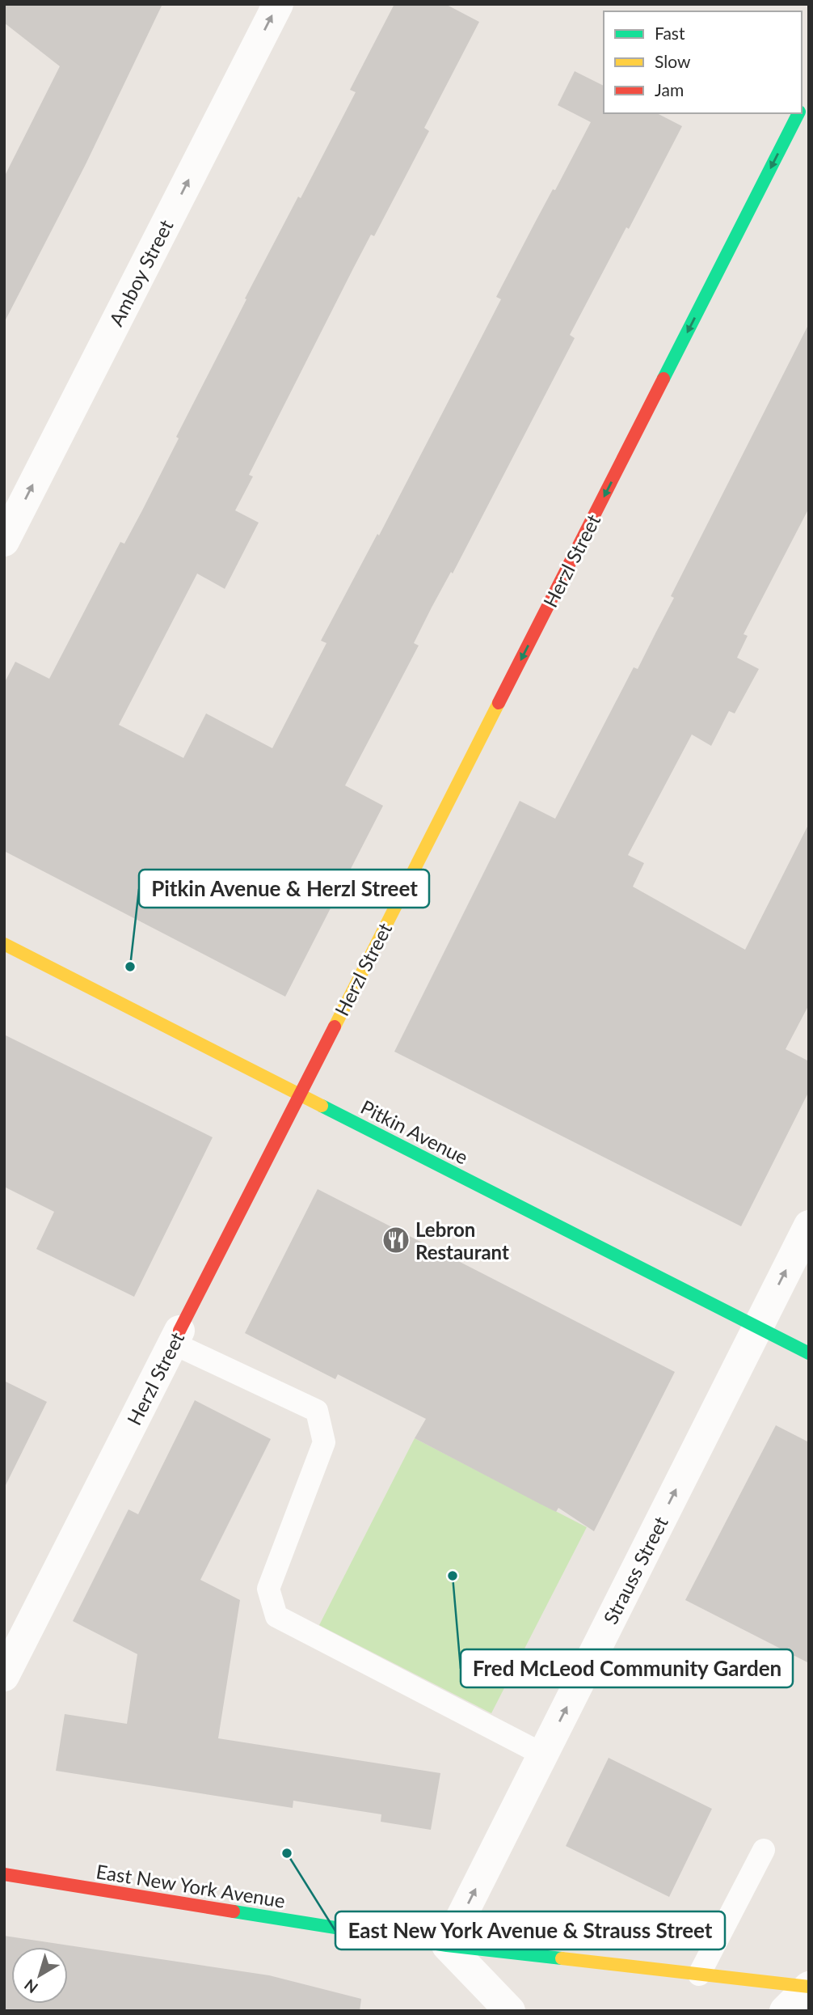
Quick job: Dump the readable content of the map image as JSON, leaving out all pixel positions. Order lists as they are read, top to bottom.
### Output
{
  "streets": {
    "street": [
      "Amboy Street",
      "Herzl Street",
      "Pitkin Avenue",
      "Strauss Street",
      "East New York Avenue"
    ]
  },
  "crossings": [
    ["Herzl Street", "Pitkin Avenue"],
    ["Pitkin Avenue", "Strauss Street"],
    ["Strauss Street", "East New York Avenue"]
  ],
  "one_way": ["Amboy Street", "Herzl Street", "Strauss Street"],
  "places": {
    "other": ["Pitkin Avenue & Herzl Street", "Fred McLeod Community Garden", "East New York Avenue & Strauss Street"],
    "restaurant": ["Lebron Restaurant"]
  },
  "legend": ["Fast", "Slow", "Jam"],
  "north": "bottom left"
}
